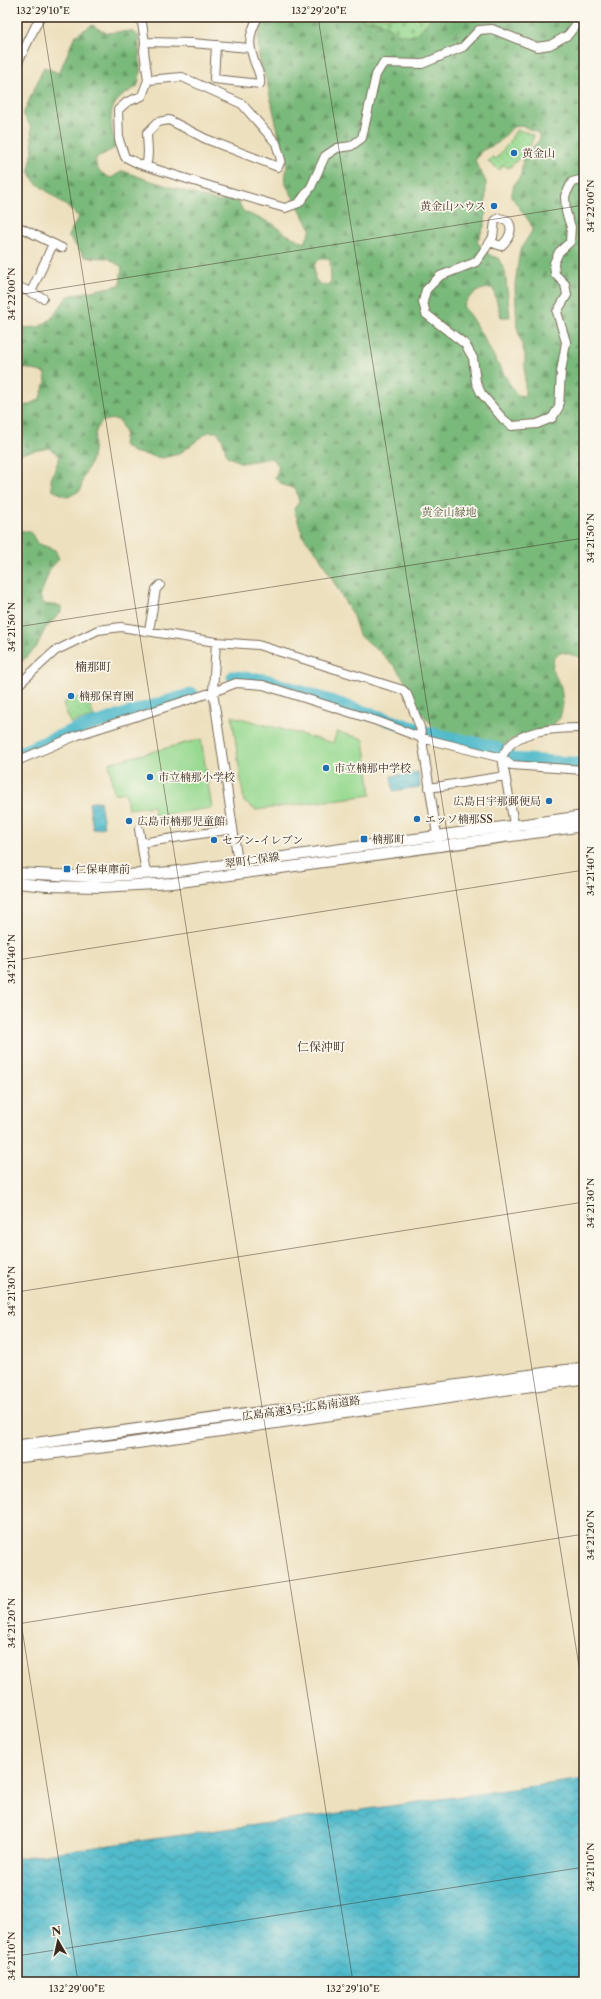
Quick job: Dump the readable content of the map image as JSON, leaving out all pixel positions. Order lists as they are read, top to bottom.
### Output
{
  "streets": {
    "highway": ["広島高速3号;広島南道路"],
    "main road": ["翠町仁保線"]
  },
  "districts": ["楠那町", "仁保沖町"],
  "parks": ["黄金山緑地"],
  "places": {
    "other": [
      "黄金山",
      "黄金山ハウス",
      "楠那保育園",
      "市立楠那中学校",
      "市立楠那小学校",
      "広島日宇那郵便局",
      "エッソ楠那SS",
      "広島市楠那児童館",
      "セブン-イレブン"
    ],
    "transit": ["楠那町", "仁保車庫前"]
  },
  "north": "top",
  "coordinates": [
    "132°29'10\"E",
    "132°29'20\"E",
    "34°22'00\"N",
    "34°21'50\"N",
    "34°21'40\"N",
    "34°21'30\"N",
    "34°21'20\"N",
    "34°21'10\"N",
    "132°29'00\"E"
  ]
}
